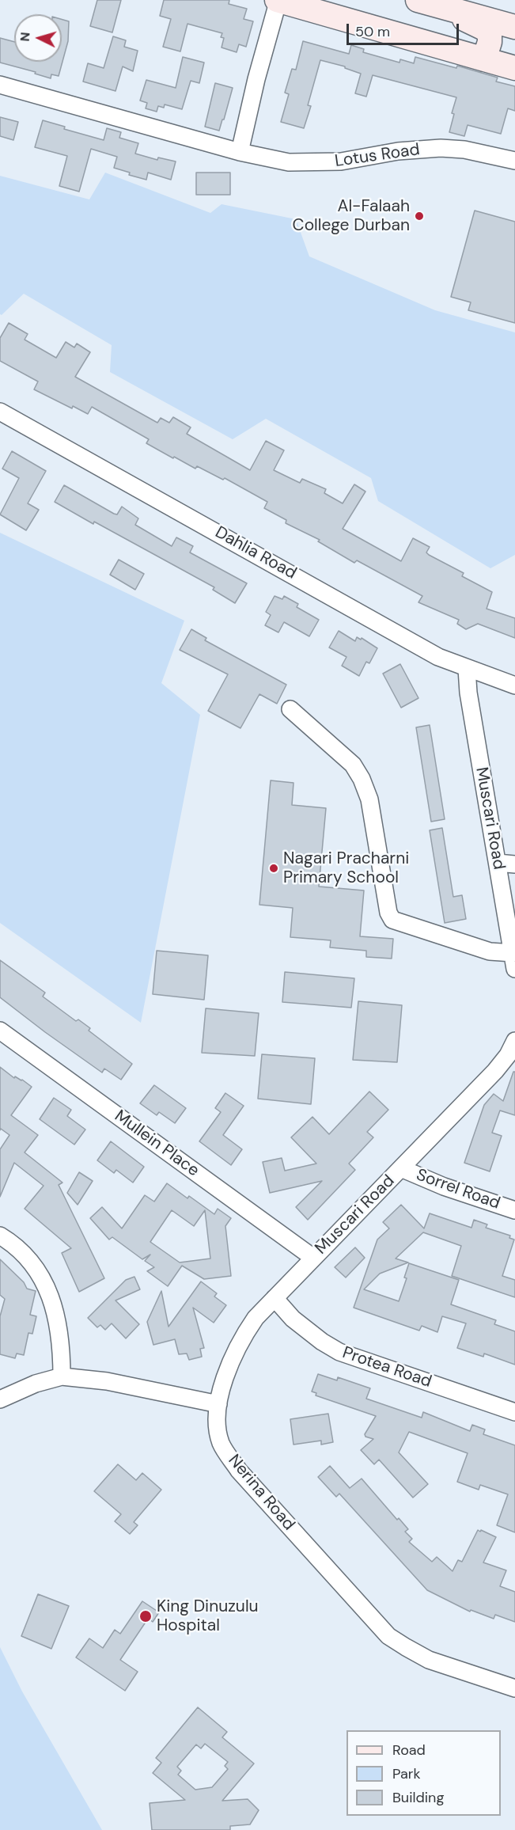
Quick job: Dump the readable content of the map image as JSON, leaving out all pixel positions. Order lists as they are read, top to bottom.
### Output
{
  "streets": {
    "street": [
      "Lotus Road",
      "Dahlia Road",
      "Muscari Road",
      "Mullein Place",
      "Sorrel Road",
      "Protea Road",
      "Nerina Road"
    ]
  },
  "crossings": [
    ["Dahlia Road", "Muscari Road"],
    ["Muscari Road", "Mullein Place"],
    ["Muscari Road", "Sorrel Road"],
    ["Muscari Road", "Protea Road"],
    ["Muscari Road", "Nerina Road"]
  ],
  "places": ["Al-Falaah College Durban", "Nagari Pracharni Primary School", "King Dinuzulu Hospital"],
  "legend": ["Road", "Park", "Building"],
  "scale_bar": "50 m",
  "north": "left"
}
